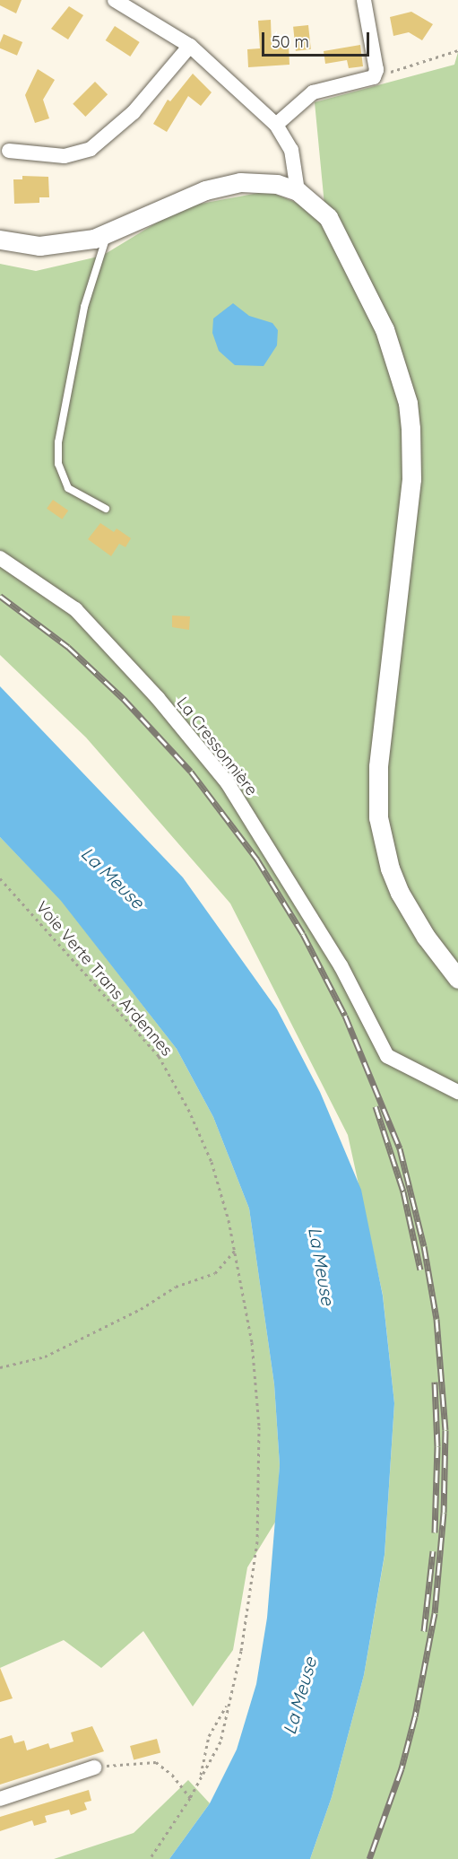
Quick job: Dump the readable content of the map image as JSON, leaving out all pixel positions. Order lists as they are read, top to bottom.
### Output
{
  "streets": {
    "street": ["La Cressonnière"],
    "path": ["Voie Verte Trans Ardennes"]
  },
  "water": ["La Meuse"],
  "scale_bar": "50 m"
}
